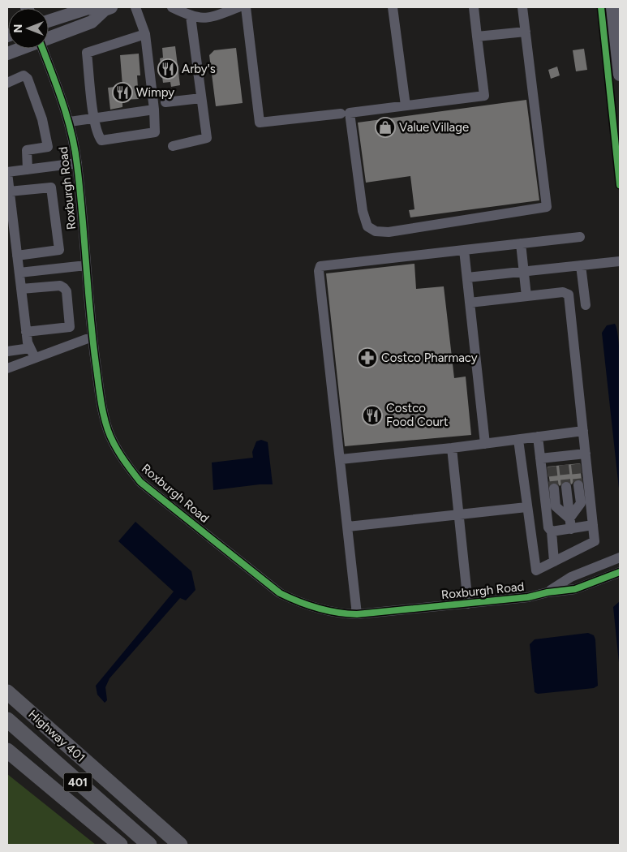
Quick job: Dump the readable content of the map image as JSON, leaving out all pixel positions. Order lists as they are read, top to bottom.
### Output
{
  "streets": {
    "highway": ["Highway 401", "401"],
    "street": ["Roxburgh Road"]
  },
  "places": {
    "restaurant": ["Arby's", "Wimpy", "Costco Food Court"],
    "shop": ["Value Village"],
    "pharmacy": ["Costco Pharmacy"]
  },
  "north": "left"
}
